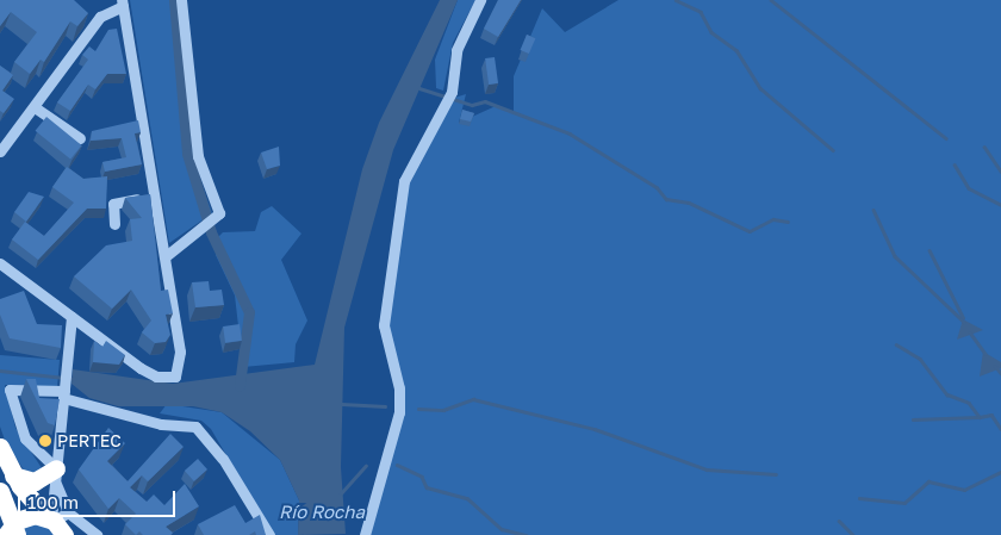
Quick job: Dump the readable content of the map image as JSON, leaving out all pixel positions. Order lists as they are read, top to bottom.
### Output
{
  "water": ["Río Rocha"],
  "places": ["PERTEC"],
  "scale_bar": "100 m"
}
